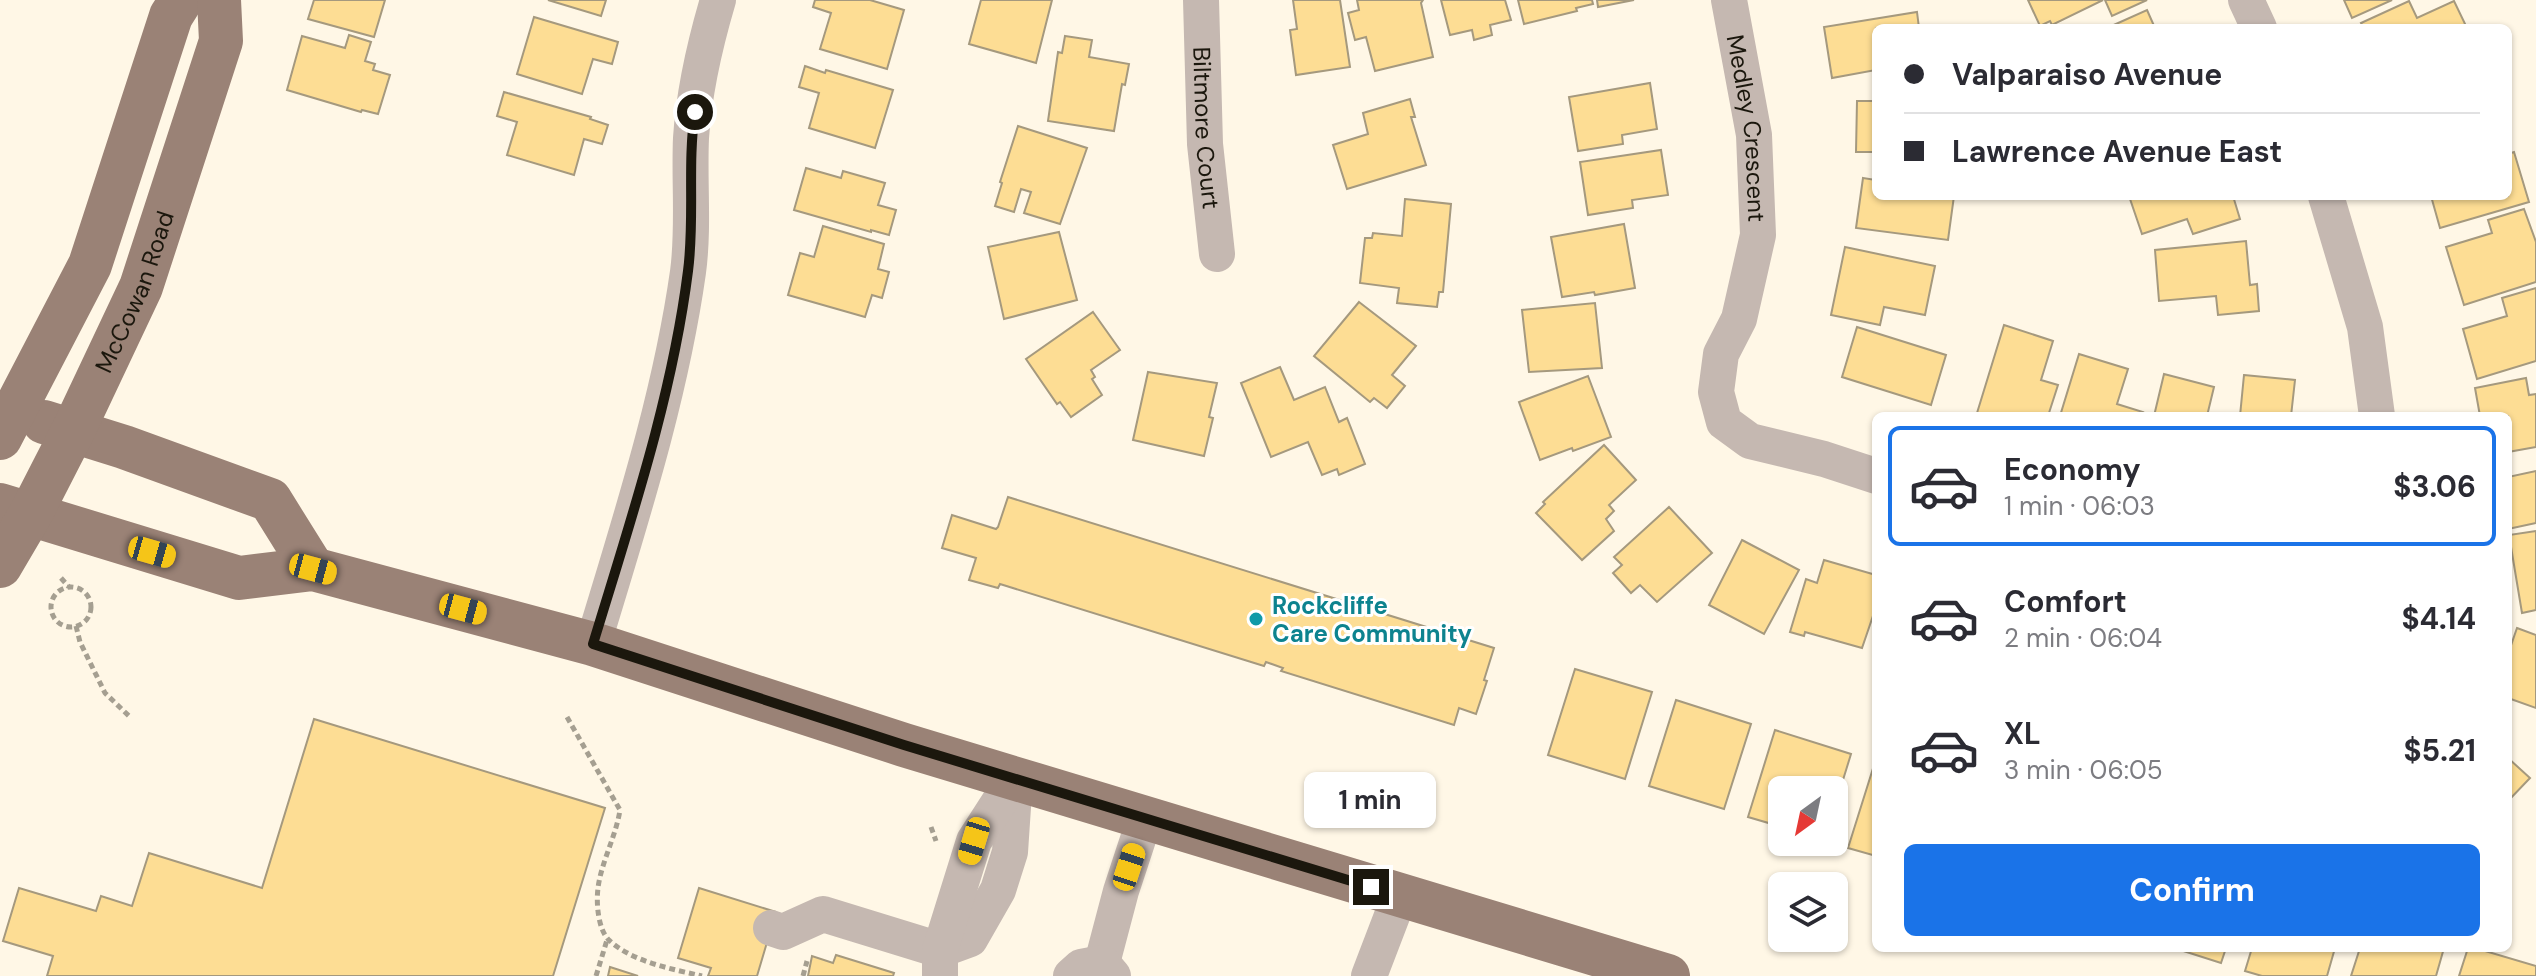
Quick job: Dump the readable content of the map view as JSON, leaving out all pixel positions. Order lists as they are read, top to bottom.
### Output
{
  "streets": {
    "main road": ["McCowan Road"],
    "street": ["Biltmore Court", "Medley Crescent"]
  },
  "places": ["Rockcliffe Care Community"],
  "north": "bottom left",
  "page": {
    "banner": ["Valparaiso Avenue", "Lawrence Avenue East"],
    "list": [
      {
        "name": "Economy",
        "note": "1 min · 06:03",
        "value": "$3.06"
      },
      {
        "name": "Comfort",
        "note": "2 min · 06:04",
        "value": "$4.14"
      },
      {
        "name": "XL",
        "note": "3 min · 06:05",
        "value": "$5.21"
      }
    ],
    "bubble": "1 min",
    "buttons": "Confirm"
  }
}
